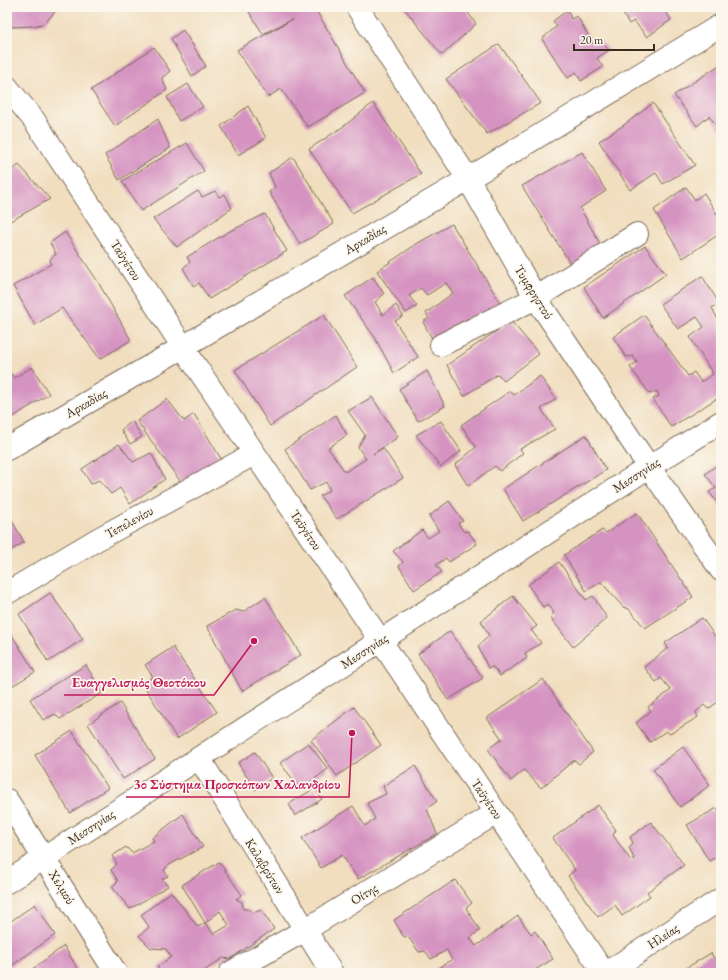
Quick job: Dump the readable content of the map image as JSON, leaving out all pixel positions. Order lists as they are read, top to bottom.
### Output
{
  "streets": {
    "street": [
      "Αρκαδίας",
      "Ταϋγέτου",
      "Τυμφρηστού",
      "Μεσσηνίας",
      "Τεπελενίου",
      "Καλαβρύτων",
      "Χελμού",
      "Οίτης",
      "Ηλείας"
    ]
  },
  "crossings": [
    ["Αρκαδίας", "Ταϋγέτου"],
    ["Αρκαδίας", "Τυμφρηστού"],
    ["Ταϋγέτου", "Μεσσηνίας"],
    ["Ταϋγέτου", "Τεπελενίου"],
    ["Ταϋγέτου", "Οίτης"],
    ["Ταϋγέτου", "Ηλείας"],
    ["Τυμφρηστού", "Μεσσηνίας"],
    ["Μεσσηνίας", "Καλαβρύτων"],
    ["Μεσσηνίας", "Χελμού"],
    ["Καλαβρύτων", "Οίτης"]
  ],
  "places": ["Ευαγγελισμός Θεοτόκου", "3ο Σύστημα Προσκόπων Χαλανδρίου"],
  "scale_bar": "20 m"
}
